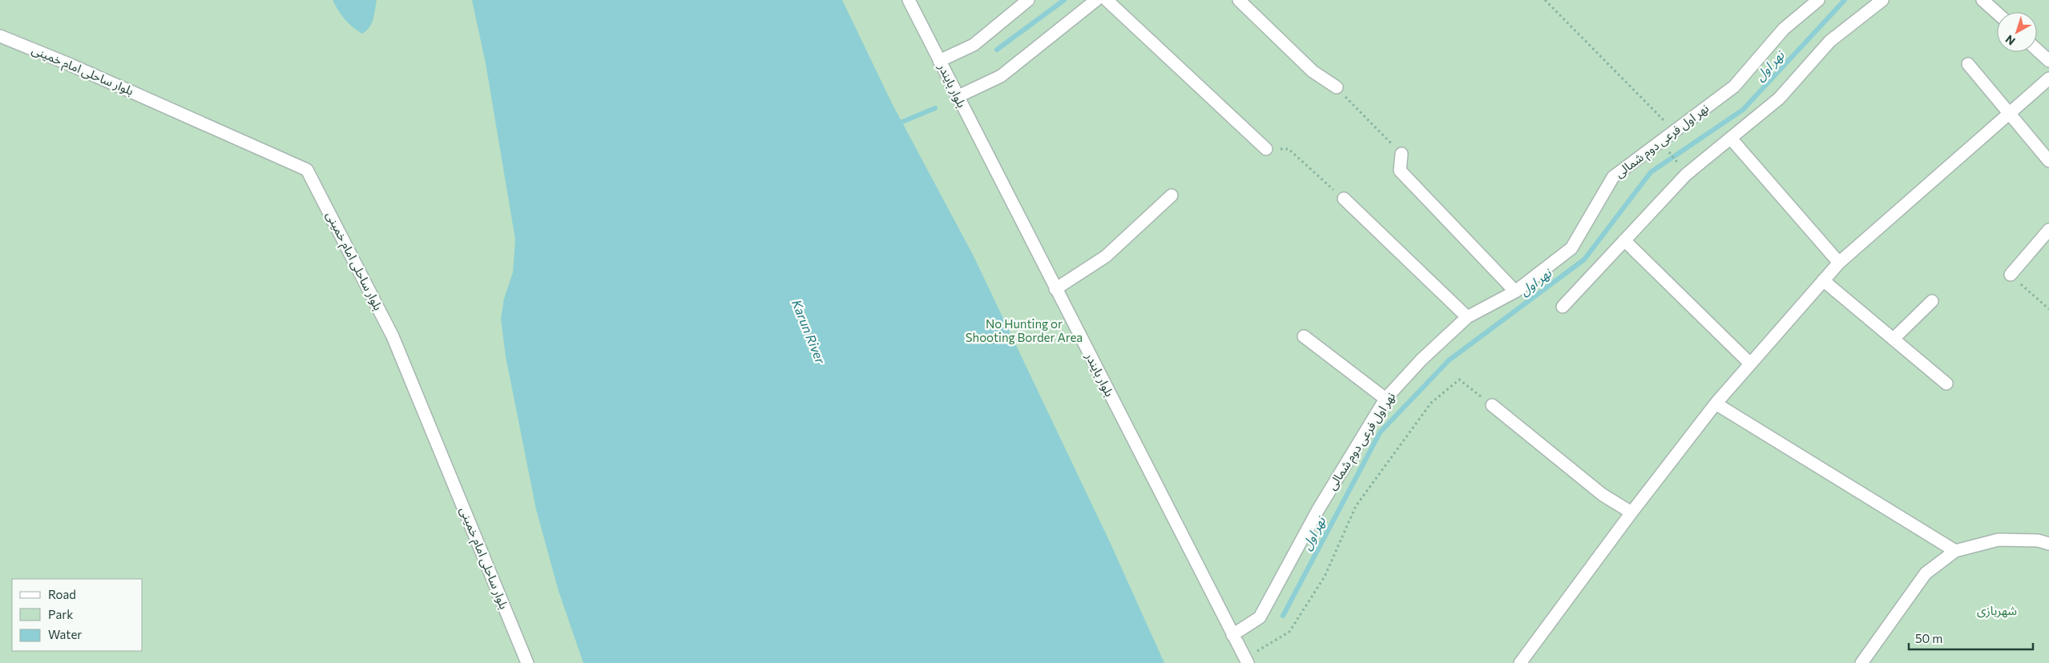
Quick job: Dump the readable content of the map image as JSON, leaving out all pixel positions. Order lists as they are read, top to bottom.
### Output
{
  "streets": {
    "street": ["بلوار ساحلی امام خمینی", "بلوار بایندر", "نهر اول فرعی دوم شمالی"]
  },
  "crossings": [
    ["بلوار بایندر", "نهر اول فرعی دوم شمالی"]
  ],
  "water": ["نهر اول", "Karun River"],
  "parks": ["No Hunting or Shooting Border Area", "شهربازی"],
  "legend": ["Road", "Park", "Water"],
  "scale_bar": "50 m",
  "north": "bottom left"
}
